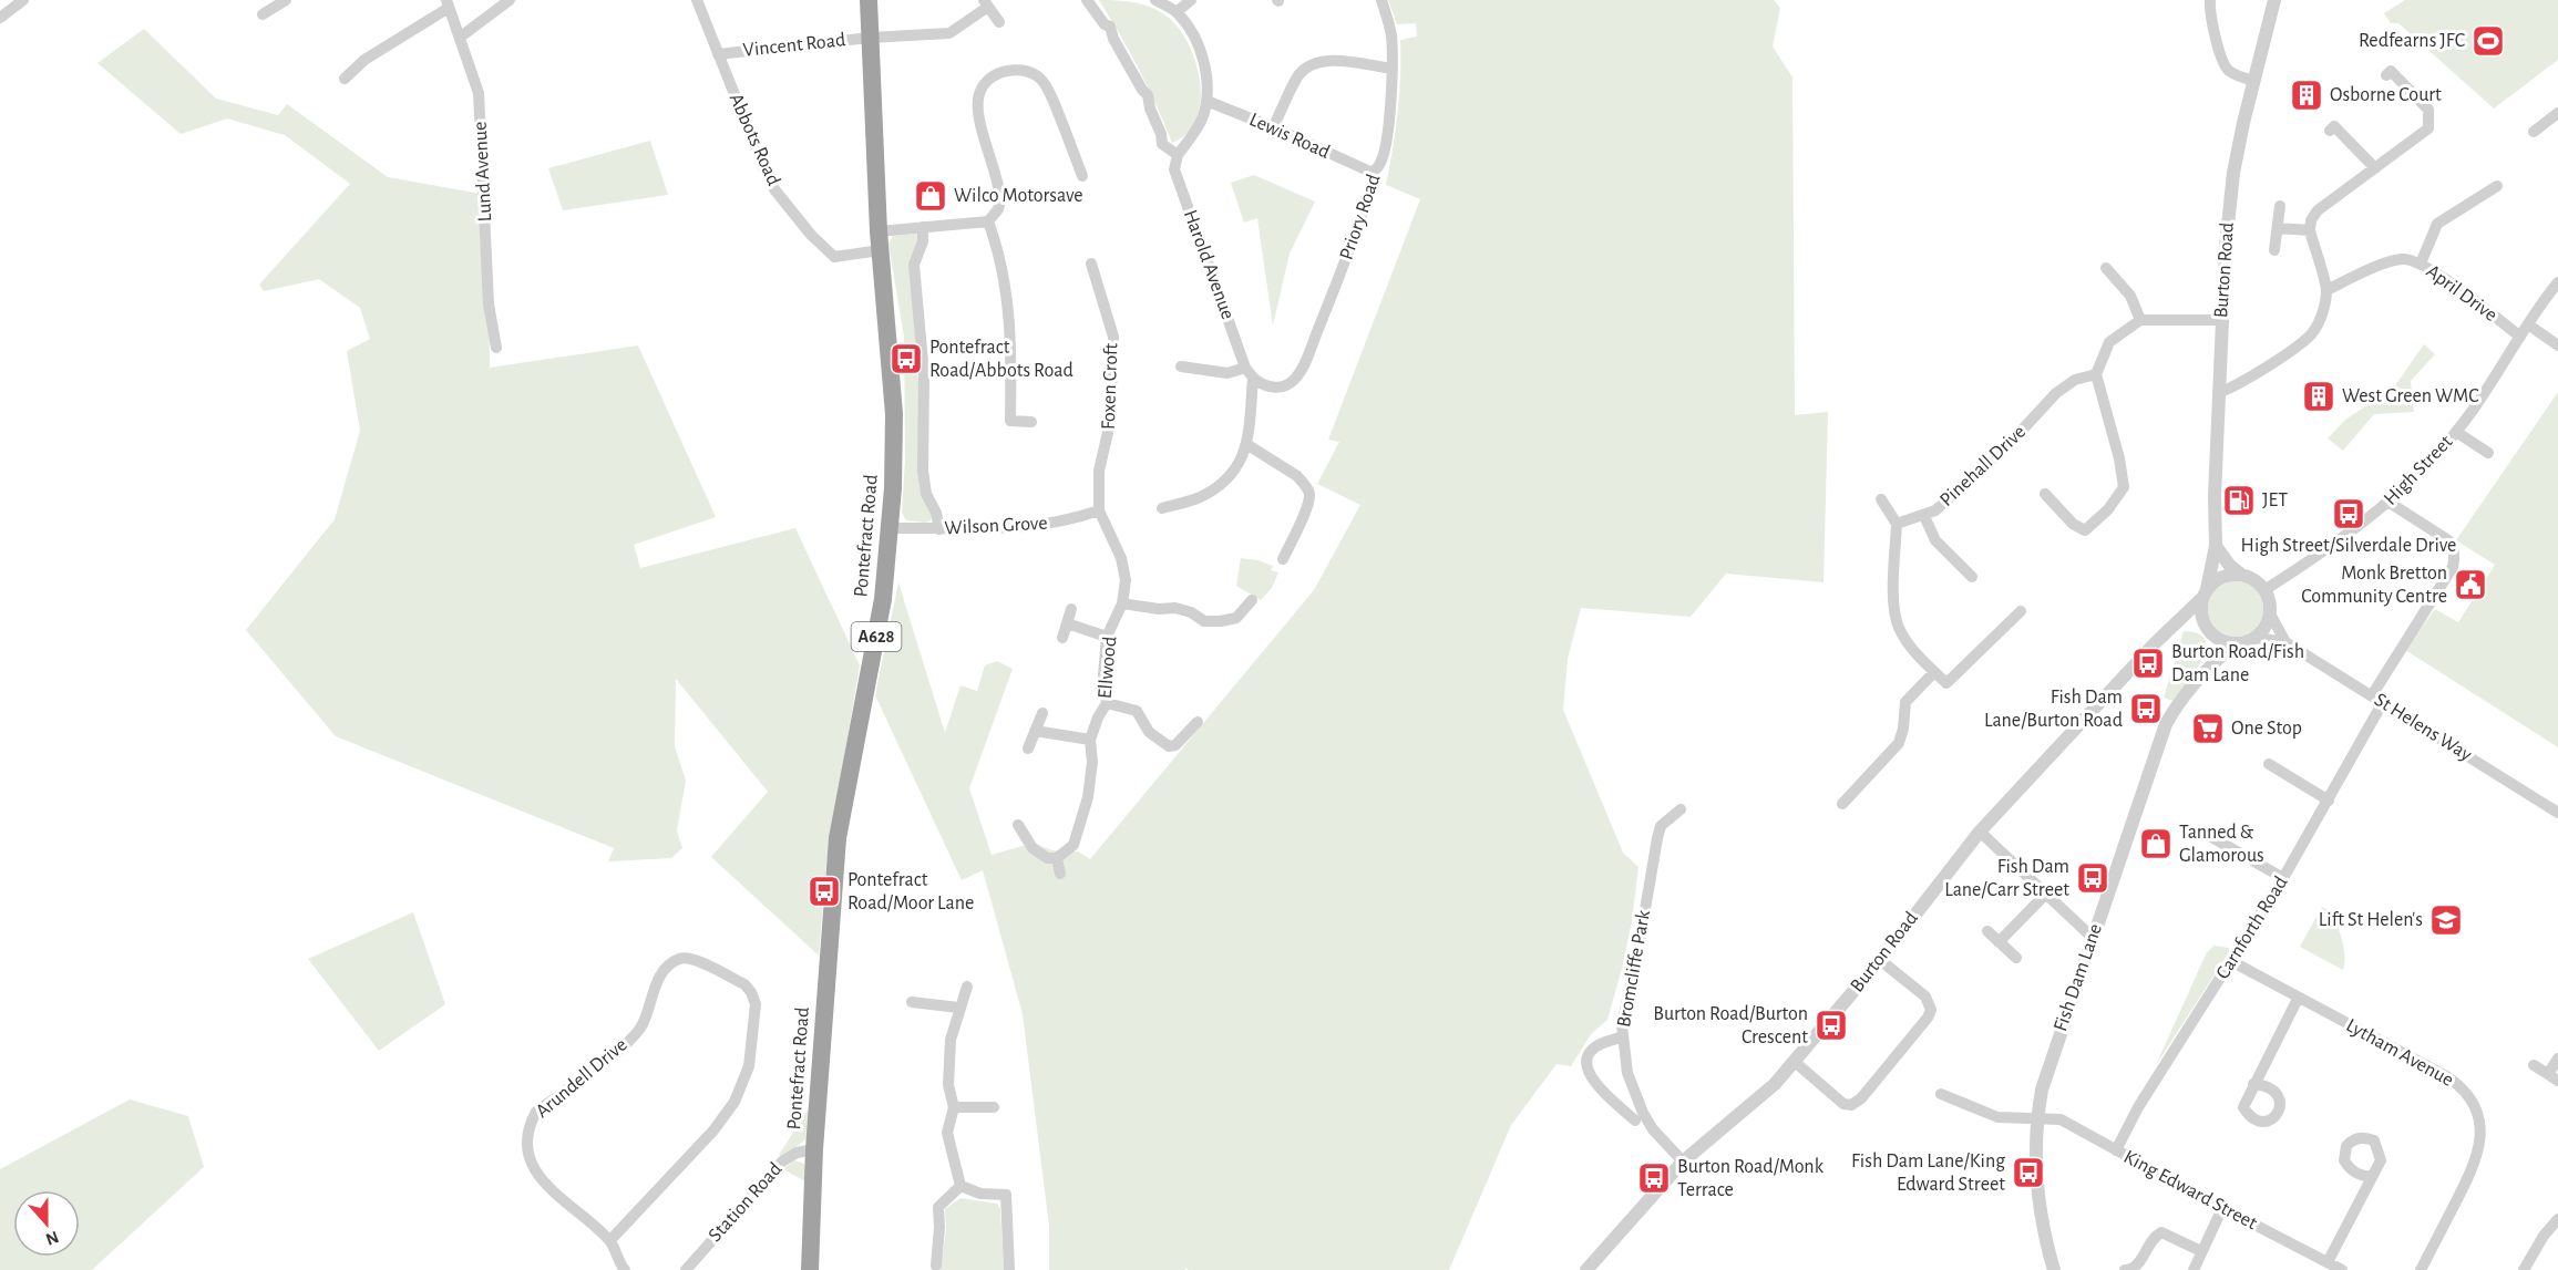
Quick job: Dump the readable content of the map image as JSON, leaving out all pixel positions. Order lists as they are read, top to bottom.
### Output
{
  "streets": {
    "highway": ["Pontefract Road", "A628"],
    "street": [
      "Vincent Road",
      "Lewis Road",
      "Abbots Road",
      "Lund Avenue",
      "Priory Road",
      "Harold Avenue",
      "Burton Road",
      "April Drive",
      "Foxen Croft",
      "Pinehall Drive",
      "High Street",
      "Wilson Grove",
      "Ellwood",
      "St Helens Way",
      "Carnforth Road",
      "Bromcliffe Park",
      "Fish Dam Lane",
      "Lytham Avenue",
      "Arundell Drive",
      "King Edward Street",
      "Station Road"
    ]
  },
  "crossings": [
    ["Vincent Road", "Abbots Road"],
    ["Vincent Road", "Pontefract Road"],
    ["Lewis Road", "Priory Road"],
    ["Abbots Road", "Pontefract Road"],
    ["Priory Road", "Harold Avenue"],
    ["Burton Road", "High Street"],
    ["Burton Road", "St Helens Way"],
    ["Burton Road", "Bromcliffe Park"],
    ["Burton Road", "Fish Dam Lane"],
    ["April Drive", "High Street"],
    ["Foxen Croft", "Wilson Grove"],
    ["Foxen Croft", "Ellwood"],
    ["High Street", "St Helens Way"],
    ["High Street", "Fish Dam Lane"],
    ["Wilson Grove", "Pontefract Road"],
    ["Wilson Grove", "Ellwood"],
    ["Pontefract Road", "Station Road"],
    ["St Helens Way", "Carnforth Road"],
    ["St Helens Way", "Fish Dam Lane"],
    ["Carnforth Road", "Lytham Avenue"],
    ["Carnforth Road", "King Edward Street"],
    ["Fish Dam Lane", "King Edward Street"]
  ],
  "places": {
    "sports": ["Redfearns JFC"],
    "building": ["Osborne Court", "West Green WMC"],
    "shop": ["Wilco Motorsave", "Tanned & Glamorous"],
    "bus stop": [
      "Pontefract Road/Abbots Road",
      "High Street/Silverdale Drive",
      "Burton Road/Fish Dam Lane",
      "Fish Dam Lane/Burton Road",
      "Fish Dam Lane/Carr Street",
      "Pontefract Road/Moor Lane",
      "Burton Road/Burton Crescent",
      "Fish Dam Lane/King Edward Street",
      "Burton Road/Monk Terrace"
    ],
    "fuel station": ["JET"],
    "public building": ["Monk Bretton Community Centre"],
    "supermarket": ["One Stop"],
    "school or university": ["Lift St Helen's"]
  },
  "north": "bottom"
}
